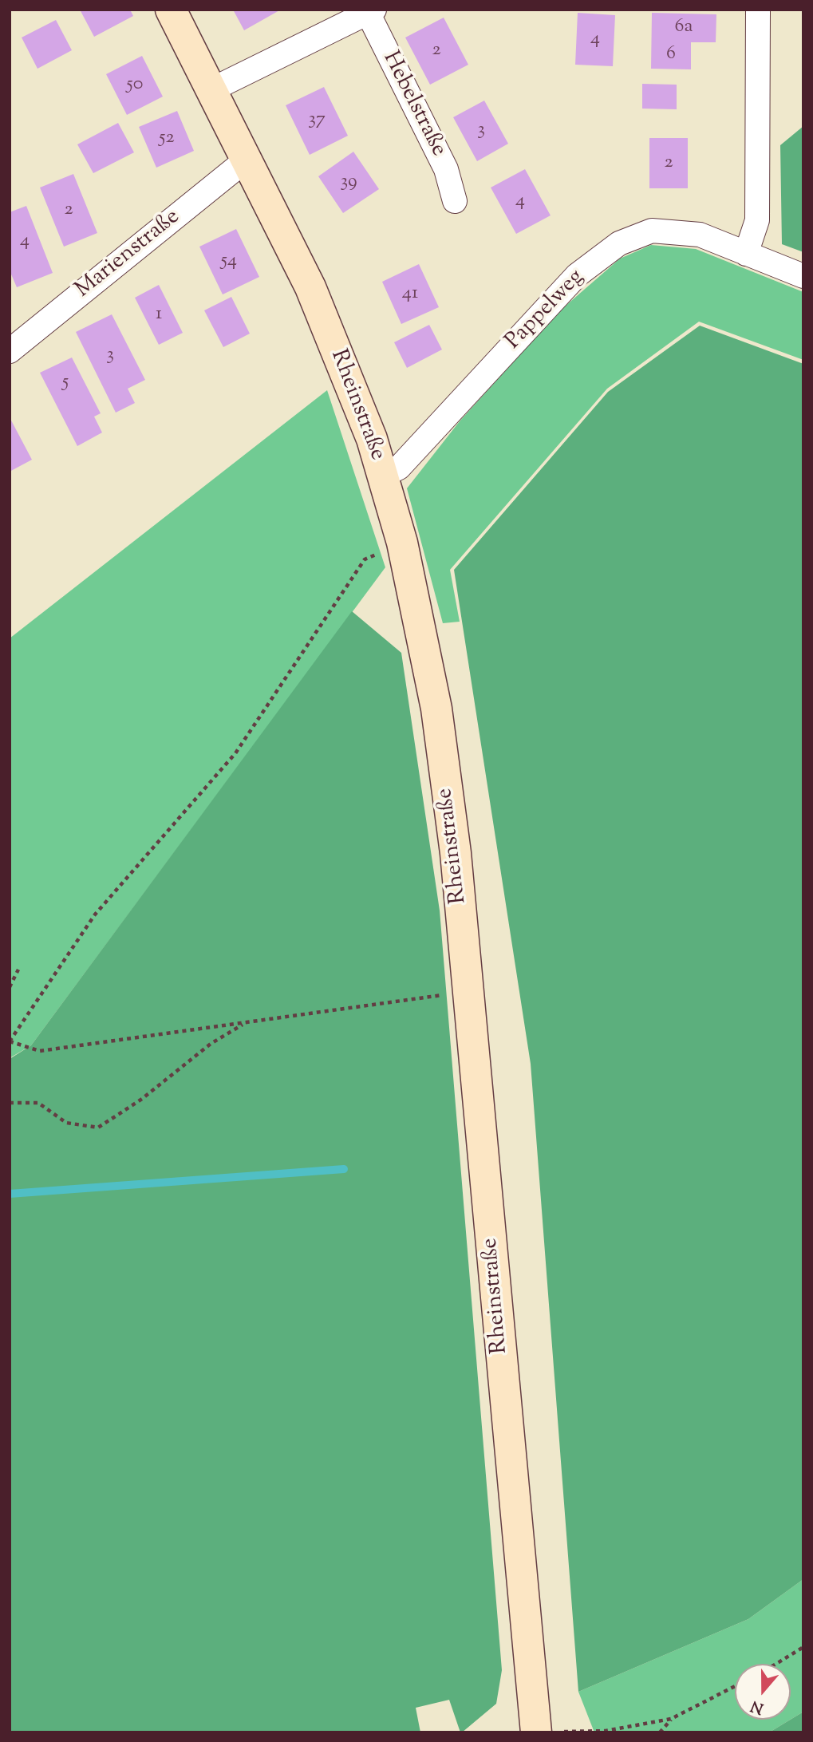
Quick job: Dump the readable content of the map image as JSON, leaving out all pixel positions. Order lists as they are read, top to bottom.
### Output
{
  "streets": {
    "main road": ["Rheinstraße"],
    "street": ["Hebelstraße", "Marienstraße", "Pappelweg"]
  },
  "crossings": [
    ["Marienstraße", "Rheinstraße"],
    ["Pappelweg", "Rheinstraße"]
  ],
  "house_numbers": [
    "6a",
    "4",
    "2",
    "6",
    "50",
    "37",
    "3",
    "52",
    "2",
    "39",
    "4",
    "2",
    "4",
    "54",
    "41",
    "1",
    "3",
    "5"
  ],
  "north": "bottom"
}
